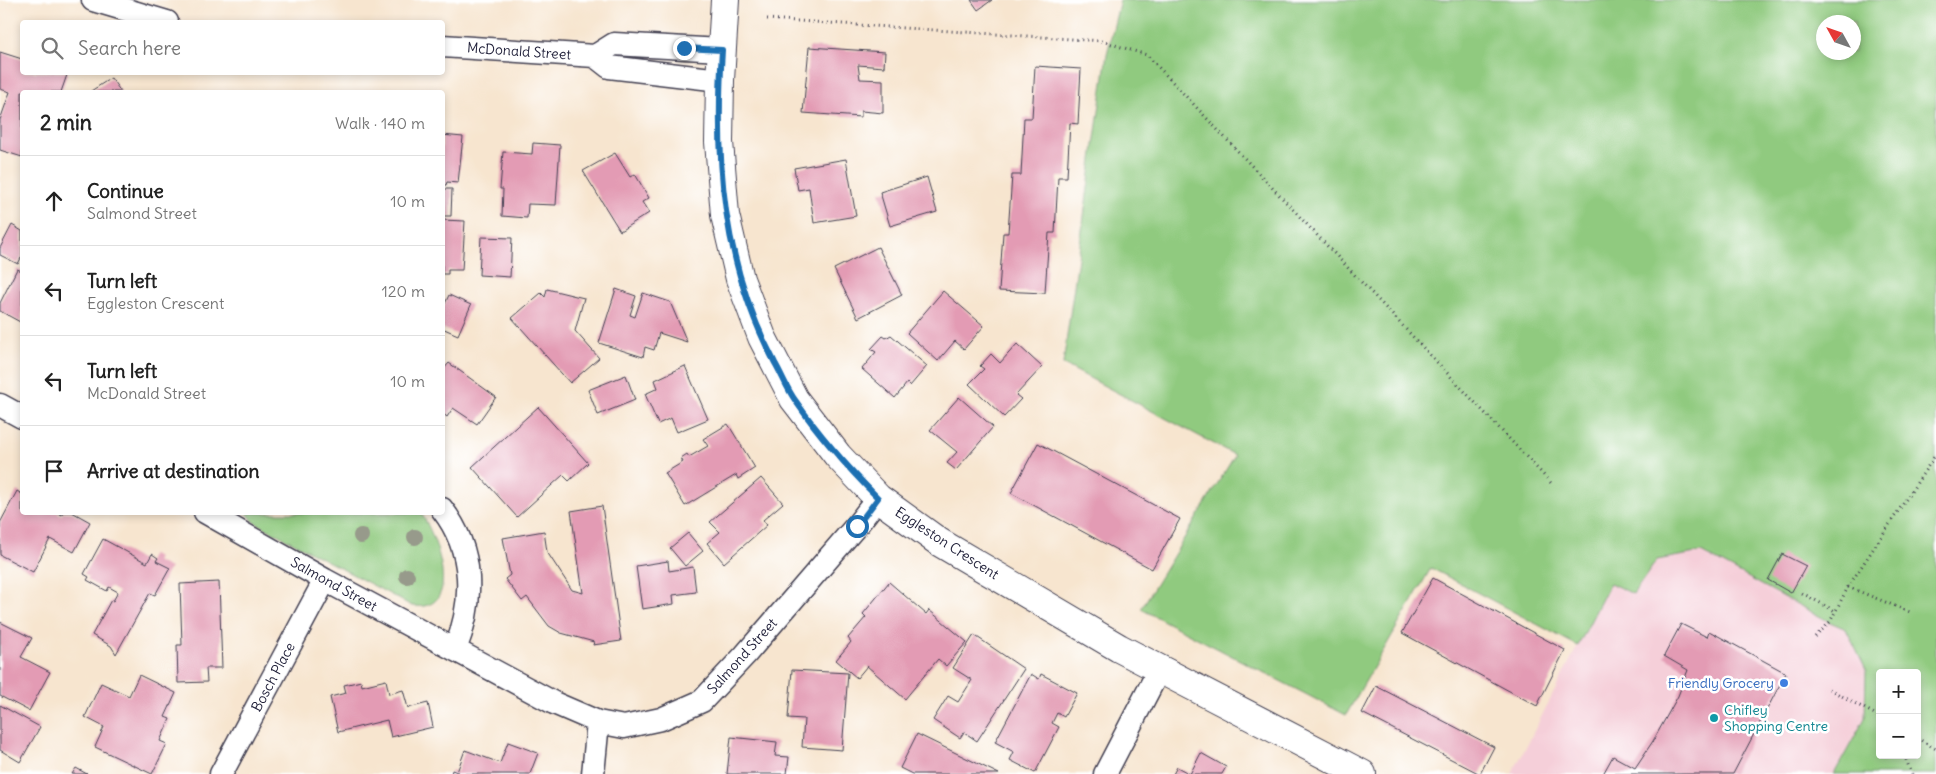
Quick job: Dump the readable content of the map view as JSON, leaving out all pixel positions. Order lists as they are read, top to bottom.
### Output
{
  "streets": {
    "street": [
      "McDonald Street",
      "Eggleston Crescent",
      "Salmond Street",
      "Bosch Place"
    ]
  },
  "crossings": [
    ["McDonald Street", "Eggleston Crescent"],
    ["Eggleston Crescent", "Salmond Street"],
    ["Salmond Street", "Bosch Place"]
  ],
  "places": ["Friendly Grocery", "Chifley Shopping Centre"],
  "north": "top left",
  "page": {
    "search": "Search here",
    "heading": ["2 min", "Walk · 140 m"],
    "list": [
      ["Continue", "Salmond Street", "10 m"],
      ["Turn left", "Eggleston Crescent", "120 m"],
      ["Turn left", "McDonald Street", "10 m"],
      "Arrive at destination"
    ],
    "map_buttons": ["+", "−"]
  }
}
